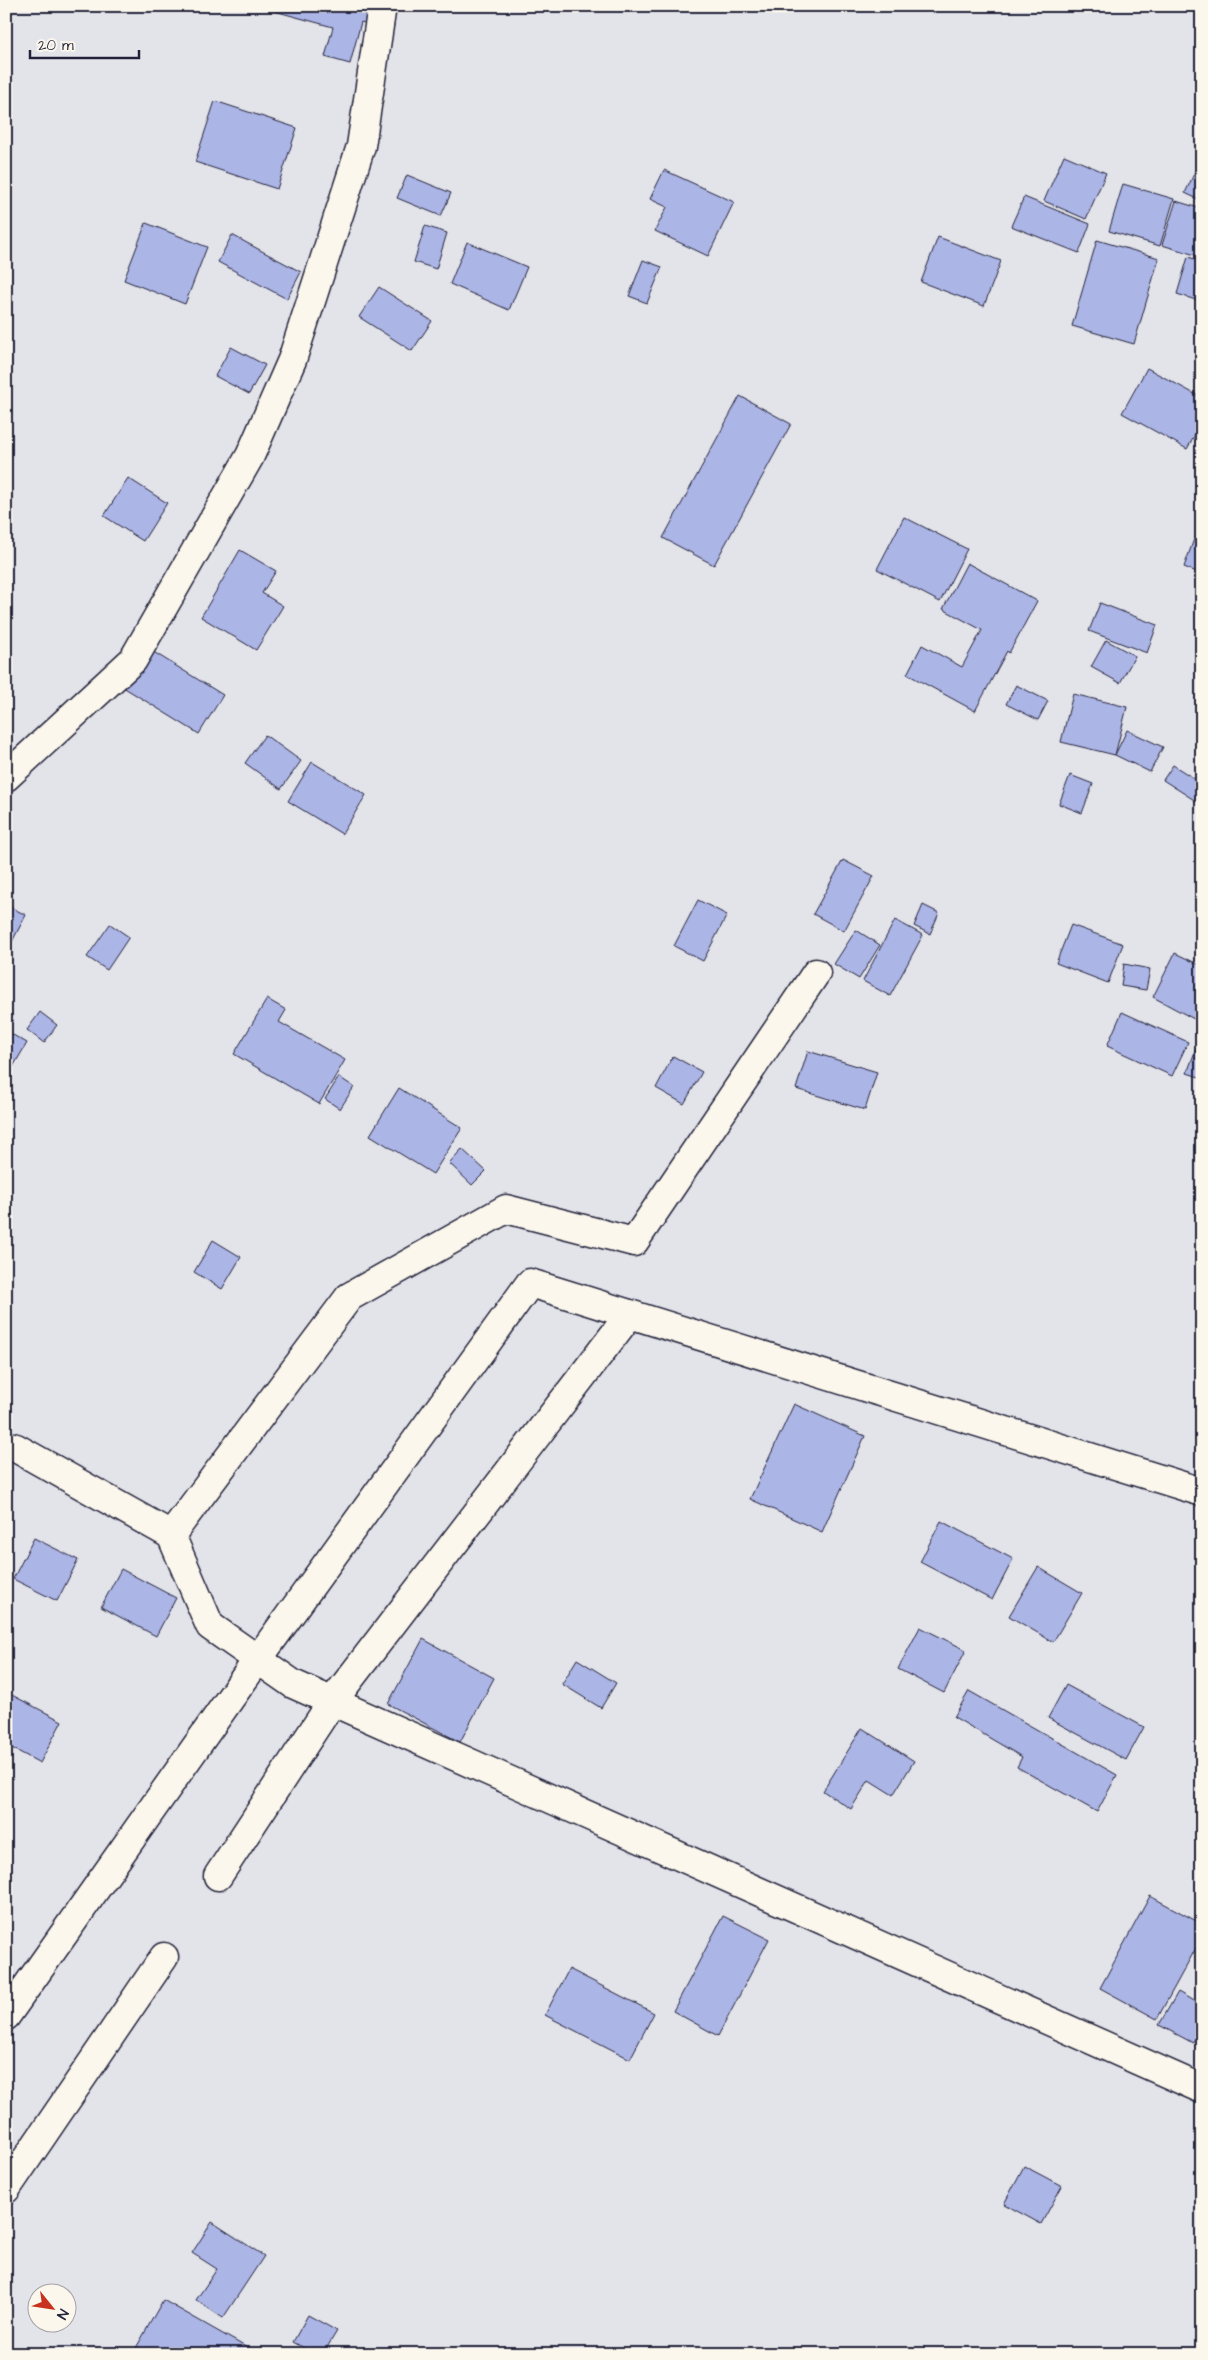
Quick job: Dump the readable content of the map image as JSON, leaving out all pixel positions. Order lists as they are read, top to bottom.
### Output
{
  "scale_bar": "20 m",
  "north": "bottom right"
}
